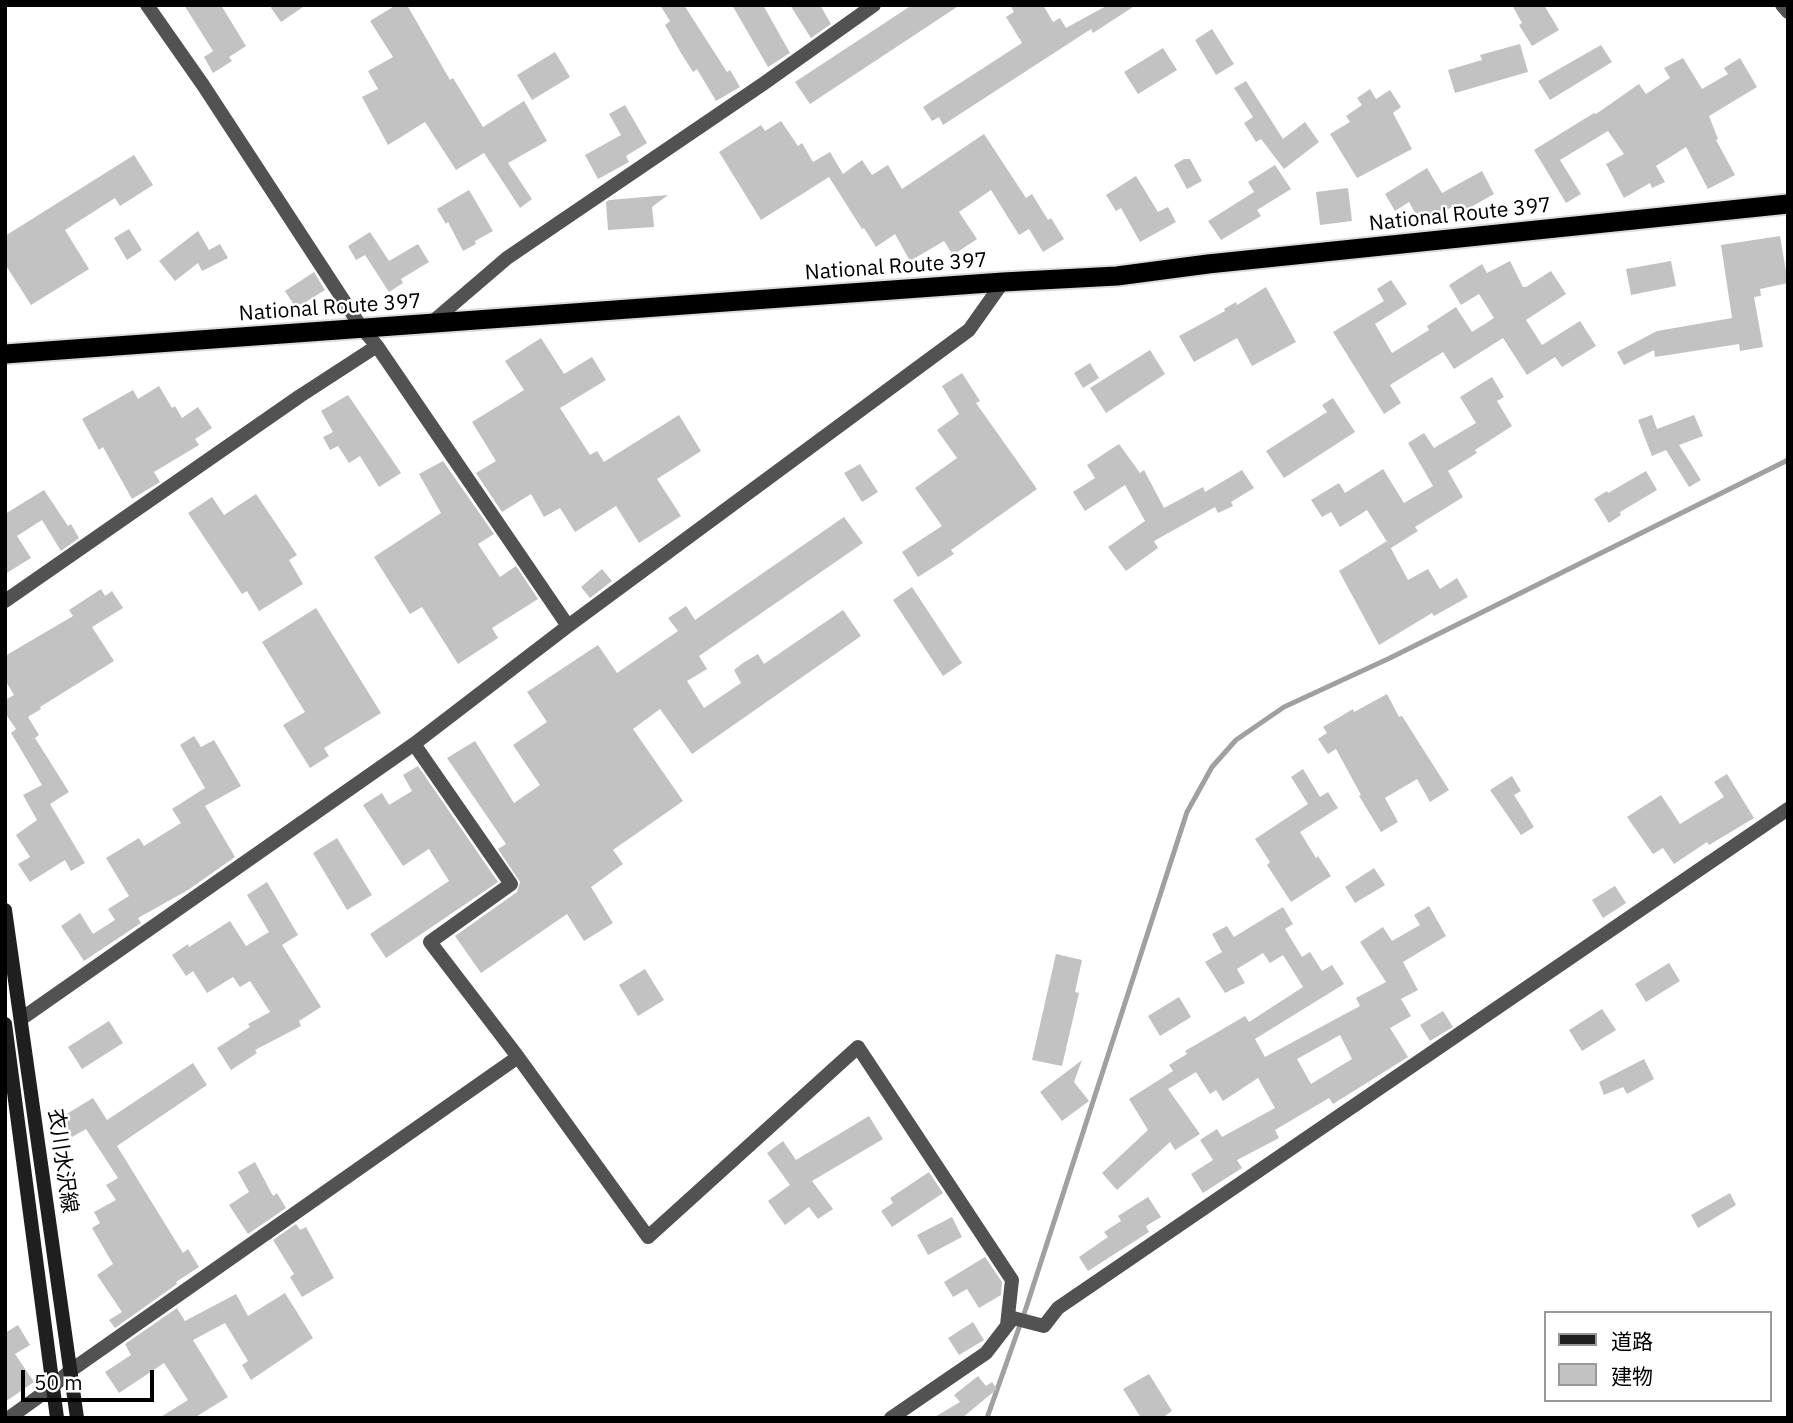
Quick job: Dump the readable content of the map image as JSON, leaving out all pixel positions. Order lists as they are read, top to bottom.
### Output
{
  "streets": {
    "highway": ["National Route 397"],
    "main road": ["衣川水沢線"]
  },
  "legend": ["道路", "建物"],
  "scale_bar": "50 m"
}
